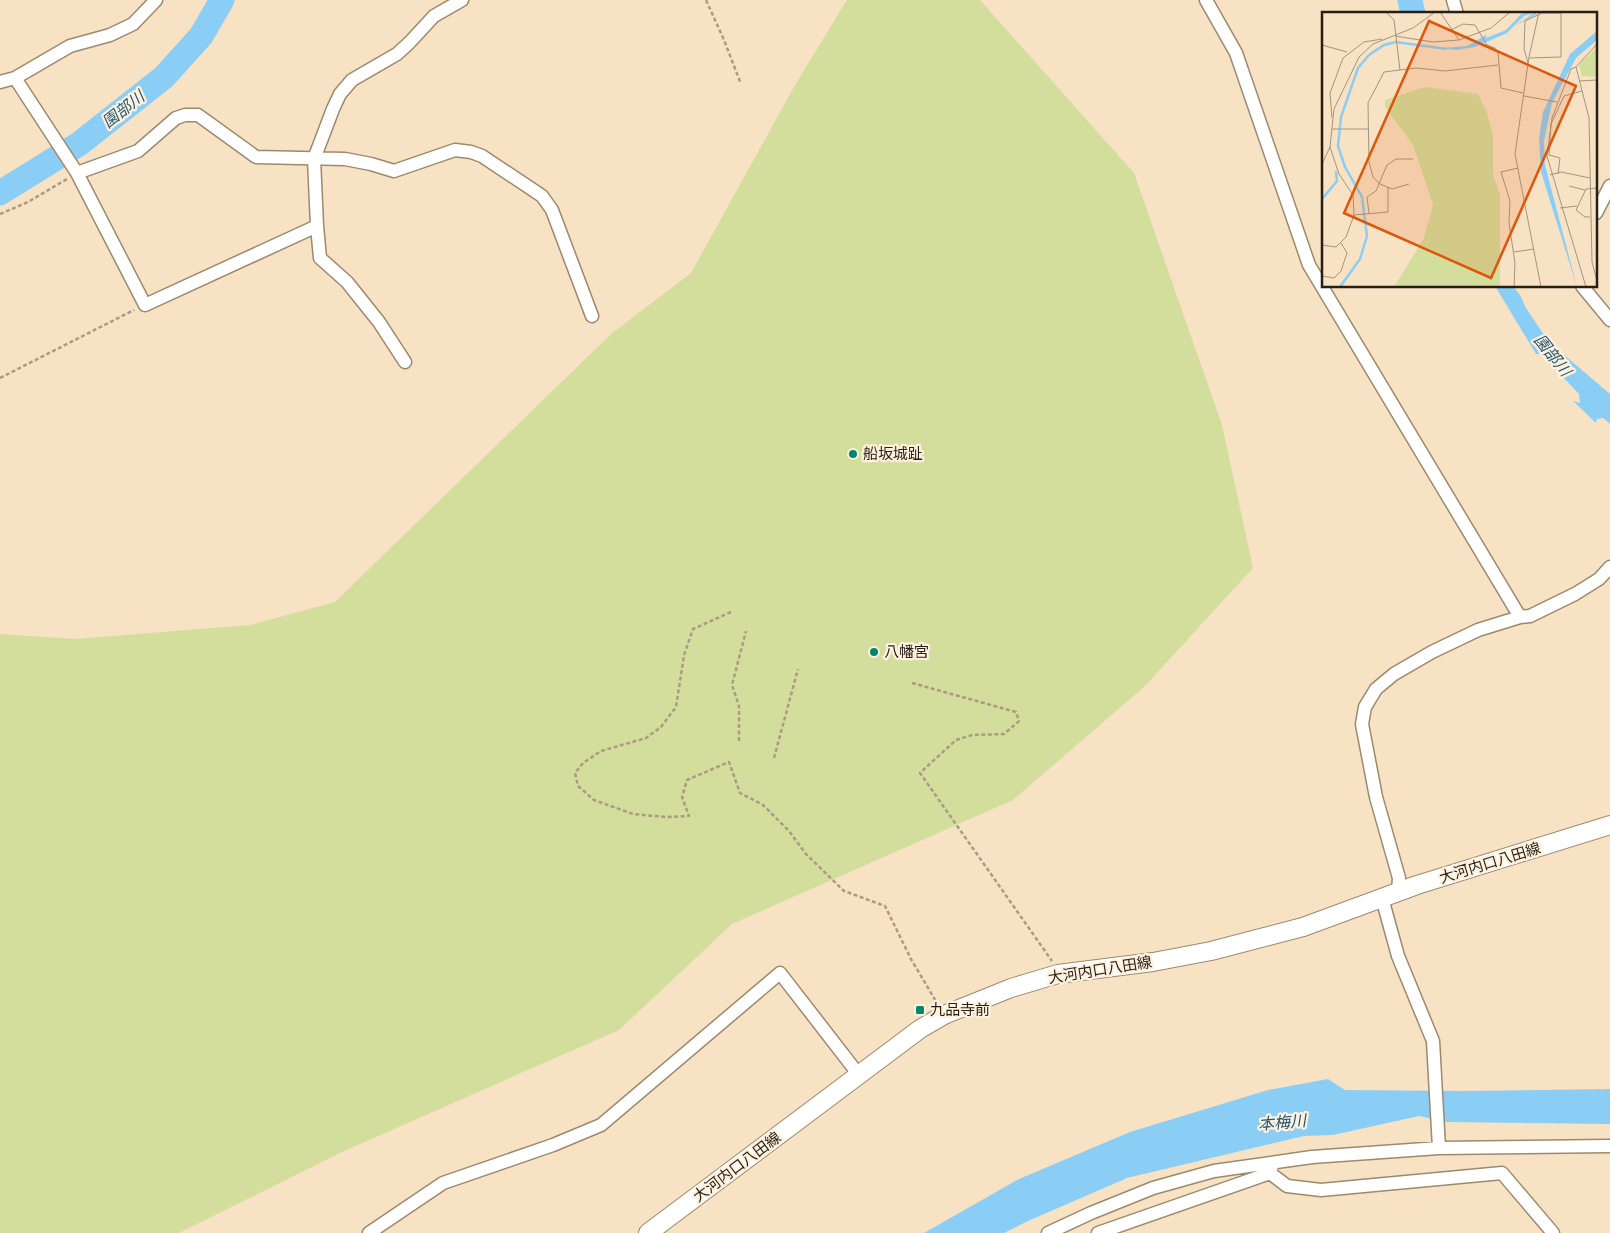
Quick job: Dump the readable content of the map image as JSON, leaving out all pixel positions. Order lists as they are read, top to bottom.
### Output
{
  "streets": {
    "main road": ["大河内口八田線"]
  },
  "water": ["園部川", "本梅川"],
  "places": {
    "other": ["船坂城趾", "八幡宮"],
    "transit": ["九品寺前"]
  }
}
